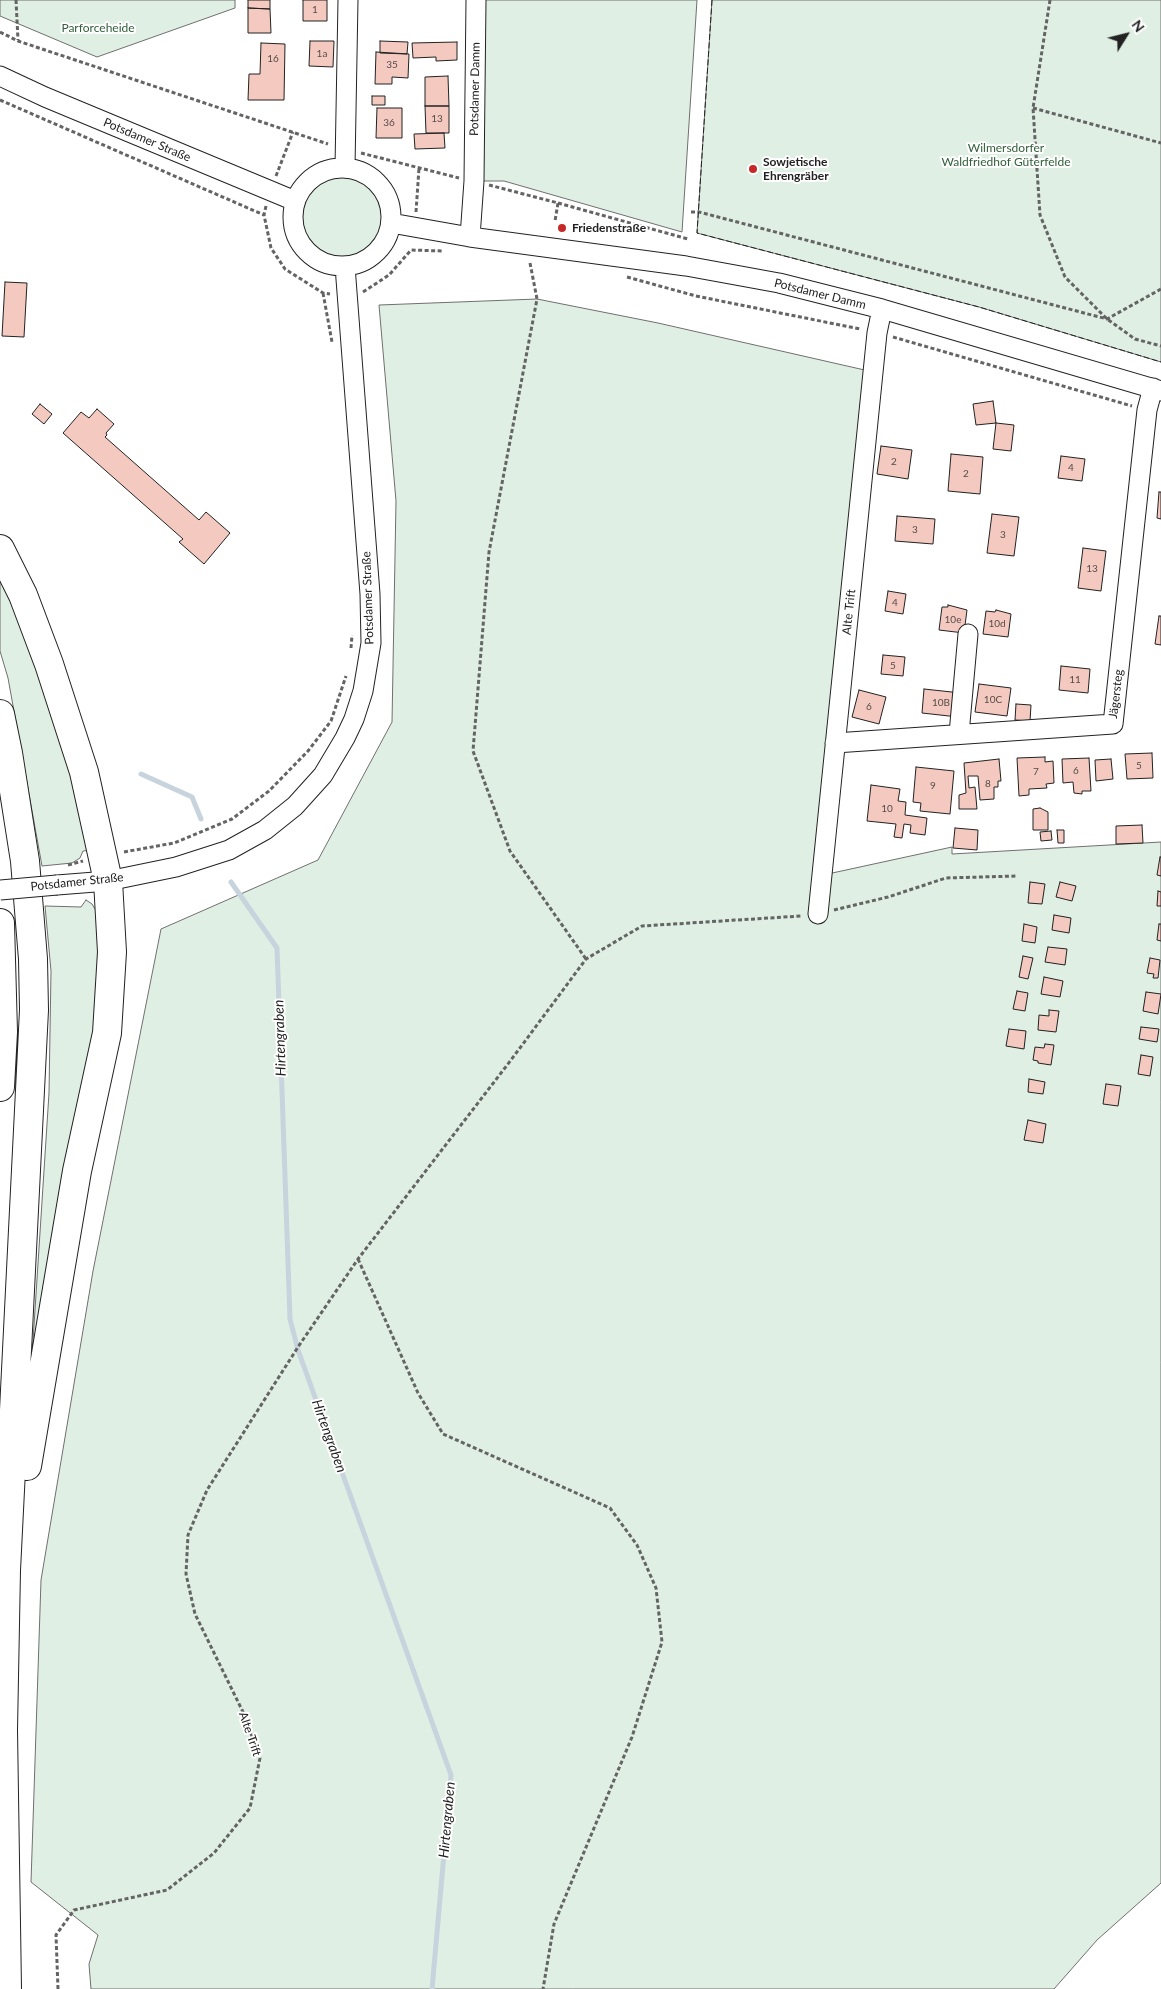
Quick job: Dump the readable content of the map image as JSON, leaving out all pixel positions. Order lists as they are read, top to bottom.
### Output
{
  "streets": {
    "street": [
      "Potsdamer Damm",
      "Potsdamer Straße",
      "Alte Trift",
      "Jägersteg"
    ]
  },
  "crossings": [
    ["Potsdamer Damm", "Potsdamer Straße"],
    ["Potsdamer Damm", "Alte Trift"],
    ["Potsdamer Damm", "Jägersteg"],
    ["Alte Trift", "Jägersteg"]
  ],
  "water": ["Hirtengraben"],
  "parks": ["Parforceheide", "Wilmersdorfer Waldfriedhof Güterfelde"],
  "places": ["Sowjetische Ehrengräber", "Friedenstraße"],
  "house_numbers": [
    "1",
    "1a",
    "16",
    "35",
    "13",
    "36",
    "2",
    "4",
    "2",
    "3",
    "3",
    "13",
    "4",
    "10e",
    "10d",
    "5",
    "11",
    "10C",
    "10B",
    "6",
    "5",
    "6",
    "7",
    "8",
    "9",
    "10"
  ],
  "north": "top right"
}
